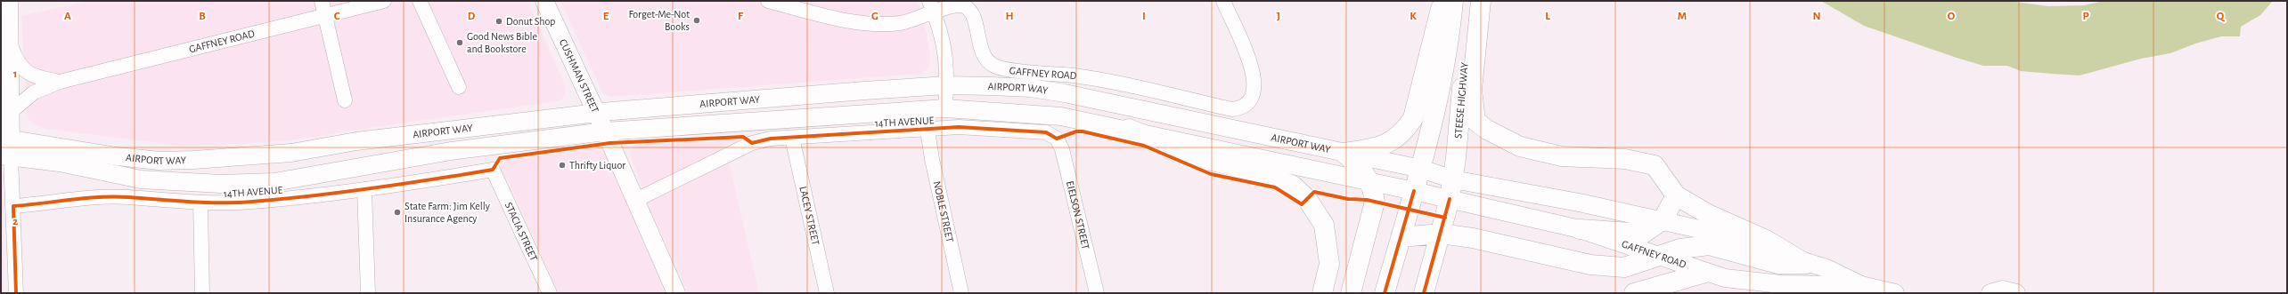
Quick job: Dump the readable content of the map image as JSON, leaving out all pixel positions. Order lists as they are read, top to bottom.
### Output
{
  "streets": {
    "highway": ["STEESE HIGHWAY"],
    "main road": ["GAFFNEY ROAD", "CUSHMAN STREET", "AIRPORT WAY"],
    "street": [
      "14TH AVENUE",
      "NOBLE STREET",
      "LACEY STREET",
      "EIELSON STREET",
      "STACIA STREET"
    ]
  },
  "crossings": [
    ["GAFFNEY ROAD", "AIRPORT WAY"],
    ["GAFFNEY ROAD", "STEESE HIGHWAY"],
    ["CUSHMAN STREET", "AIRPORT WAY"],
    ["CUSHMAN STREET", "14TH AVENUE"],
    ["AIRPORT WAY", "STEESE HIGHWAY"],
    ["14TH AVENUE", "NOBLE STREET"],
    ["14TH AVENUE", "LACEY STREET"],
    ["14TH AVENUE", "EIELSON STREET"],
    ["14TH AVENUE", "STACIA STREET"]
  ],
  "places": [
    "Forget-Me-Not Books",
    "Donut Shop",
    "Good News Bible and Bookstore",
    "Thrifty Liquor",
    "State Farm: Jim Kelly Insurance Agency"
  ],
  "grid": {
    "columns": [
      "A",
      "B",
      "C",
      "D",
      "E",
      "F",
      "G",
      "H",
      "I",
      "J",
      "K",
      "L",
      "M",
      "N",
      "O",
      "P",
      "Q"
    ],
    "rows": ["1", "2"]
  }
}
